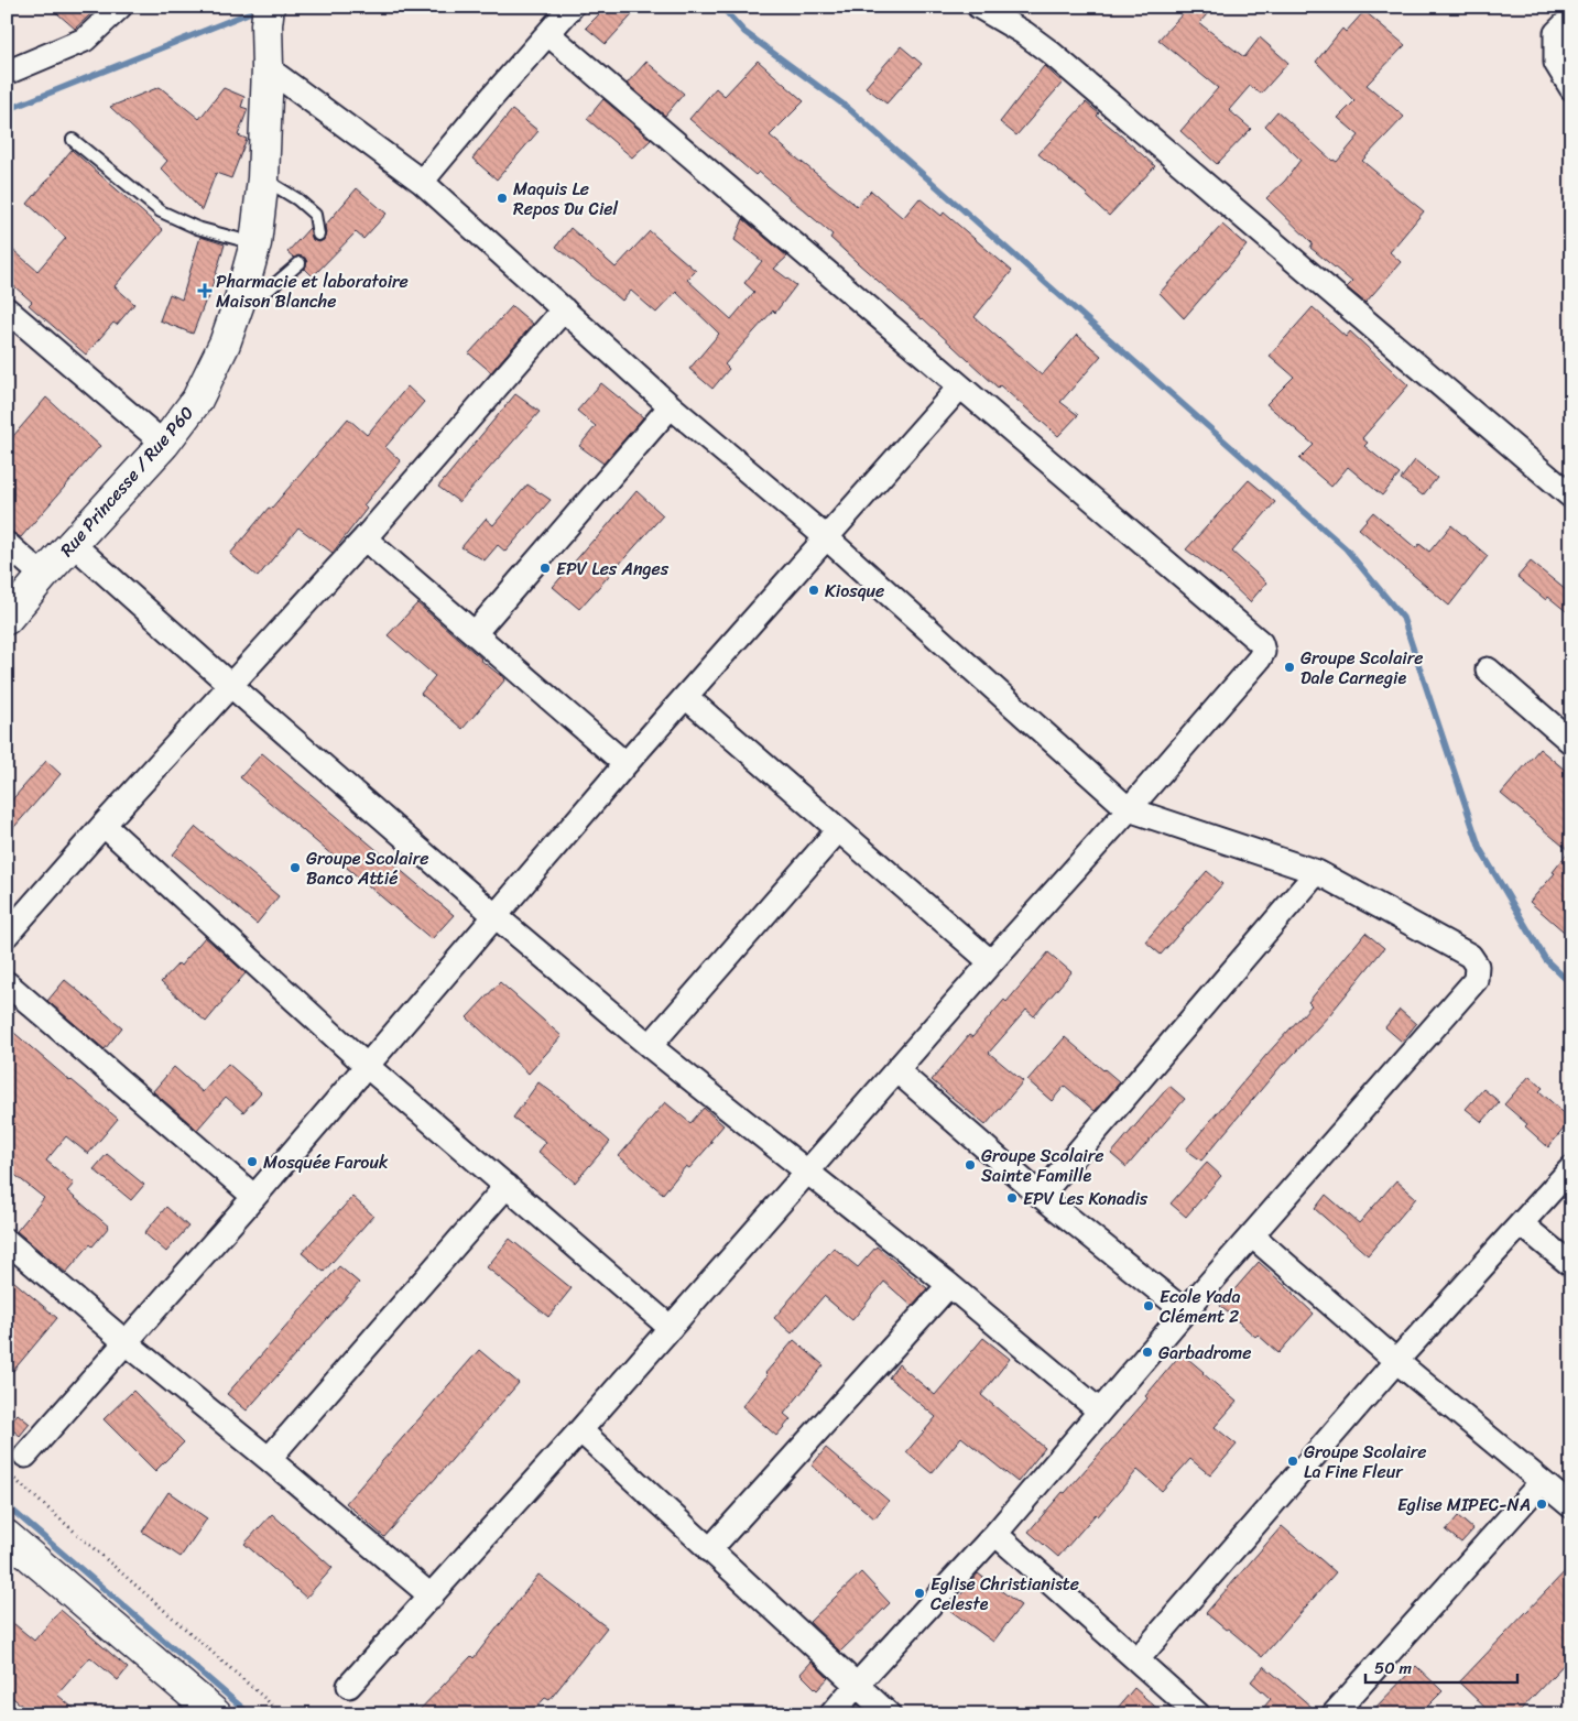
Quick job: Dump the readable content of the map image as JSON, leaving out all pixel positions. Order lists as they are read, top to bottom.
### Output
{
  "streets": {
    "street": ["Rue Princesse / Rue P60"]
  },
  "places": {
    "other": [
      "Maquis Le Repos Du Ciel",
      "EPV Les Anges",
      "Kiosque",
      "Groupe Scolaire Dale Carnegie",
      "Groupe Scolaire Banco Attié",
      "Mosquée Farouk",
      "Groupe Scolaire Sainte Famille",
      "EPV Les Konadis",
      "Ecole Yada Clément 2",
      "Garbadrome",
      "Groupe Scolaire La Fine Fleur",
      "Eglise MIPEC-NA",
      "Eglise Christianiste Celeste"
    ],
    "health": ["Pharmacie et laboratoire Maison Blanche"]
  },
  "scale_bar": "50 m"
}
